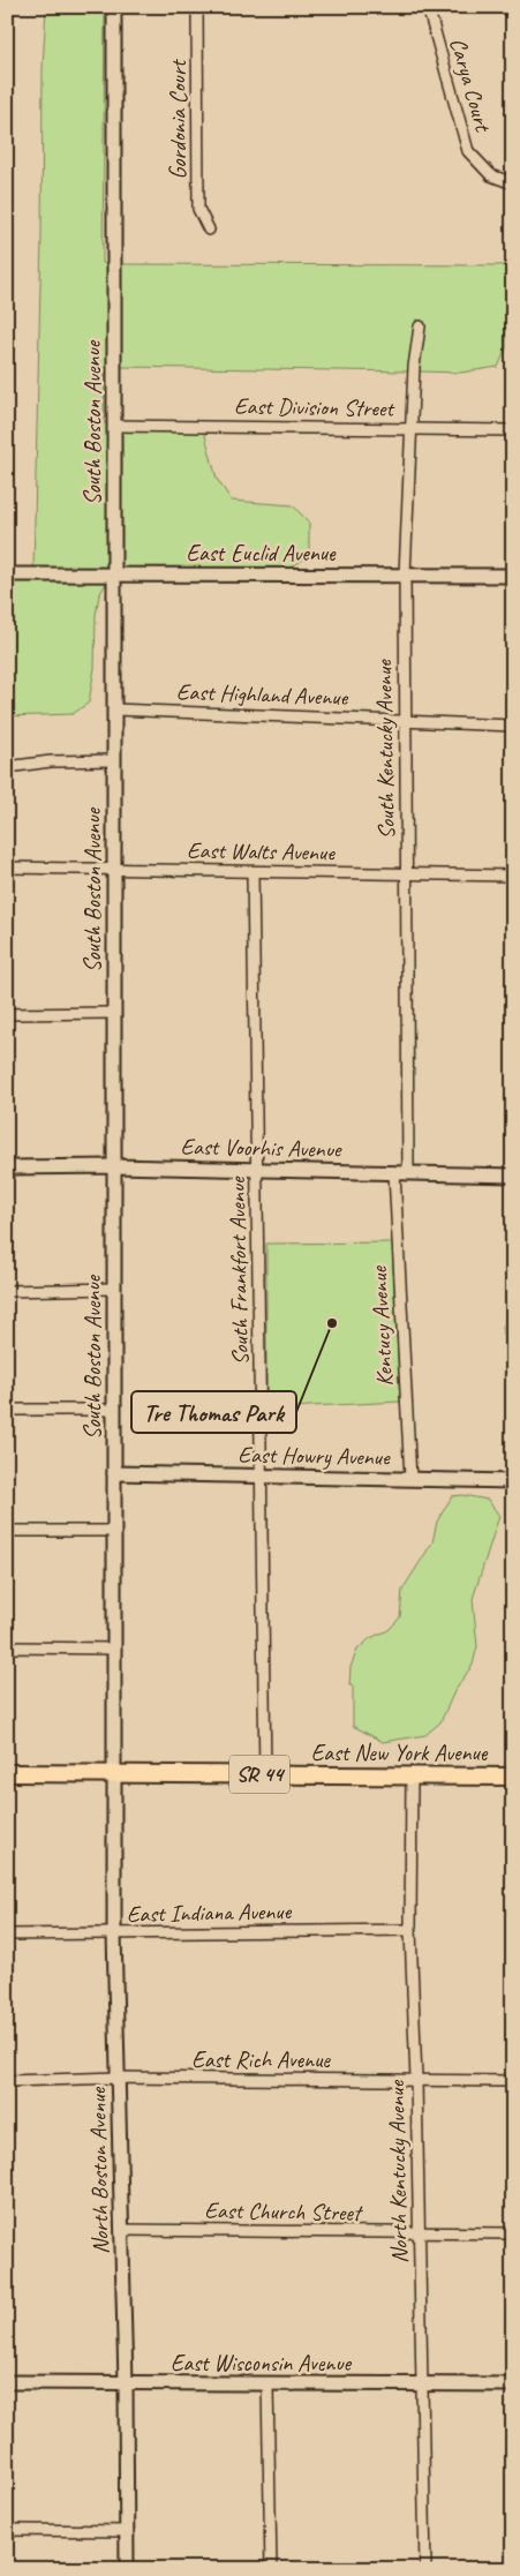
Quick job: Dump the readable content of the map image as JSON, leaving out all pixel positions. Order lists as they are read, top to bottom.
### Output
{
  "streets": {
    "main road": ["East New York Avenue", "SR 44"],
    "street": [
      "Carya Court",
      "Gordonia Court",
      "East Division Street",
      "South Boston Avenue",
      "East Euclid Avenue",
      "East Highland Avenue",
      "South Kentucky Avenue",
      "East Walts Avenue",
      "East Voorhis Avenue",
      "South Frankfort Avenue",
      "Kentucy Avenue",
      "East Howry Avenue",
      "East Indiana Avenue",
      "East Rich Avenue",
      "North Boston Avenue",
      "North Kentucky Avenue",
      "East Church Street",
      "East Wisconsin Avenue"
    ]
  },
  "crossings": [
    ["East Division Street", "South Boston Avenue"],
    ["East Division Street", "South Kentucky Avenue"],
    ["South Boston Avenue", "East Euclid Avenue"],
    ["South Boston Avenue", "East Highland Avenue"],
    ["South Boston Avenue", "East Walts Avenue"],
    ["South Boston Avenue", "East Voorhis Avenue"],
    ["South Boston Avenue", "East Howry Avenue"],
    ["South Boston Avenue", "East New York Avenue"],
    ["South Boston Avenue", "North Boston Avenue"],
    ["East Euclid Avenue", "South Kentucky Avenue"],
    ["East Highland Avenue", "South Kentucky Avenue"],
    ["South Kentucky Avenue", "East Walts Avenue"],
    ["South Kentucky Avenue", "East Voorhis Avenue"],
    ["East Walts Avenue", "South Frankfort Avenue"],
    ["East Voorhis Avenue", "South Frankfort Avenue"],
    ["East Voorhis Avenue", "Kentucy Avenue"],
    ["South Frankfort Avenue", "East Howry Avenue"],
    ["South Frankfort Avenue", "East New York Avenue"],
    ["Kentucy Avenue", "East Howry Avenue"],
    ["East New York Avenue", "North Boston Avenue"],
    ["East New York Avenue", "North Kentucky Avenue"],
    ["East Indiana Avenue", "North Boston Avenue"],
    ["East Indiana Avenue", "North Kentucky Avenue"],
    ["East Rich Avenue", "North Boston Avenue"],
    ["East Rich Avenue", "North Kentucky Avenue"],
    ["North Boston Avenue", "East Church Street"],
    ["North Boston Avenue", "East Wisconsin Avenue"],
    ["North Kentucky Avenue", "East Church Street"],
    ["North Kentucky Avenue", "East Wisconsin Avenue"]
  ],
  "places": ["Tre Thomas Park"]
}
